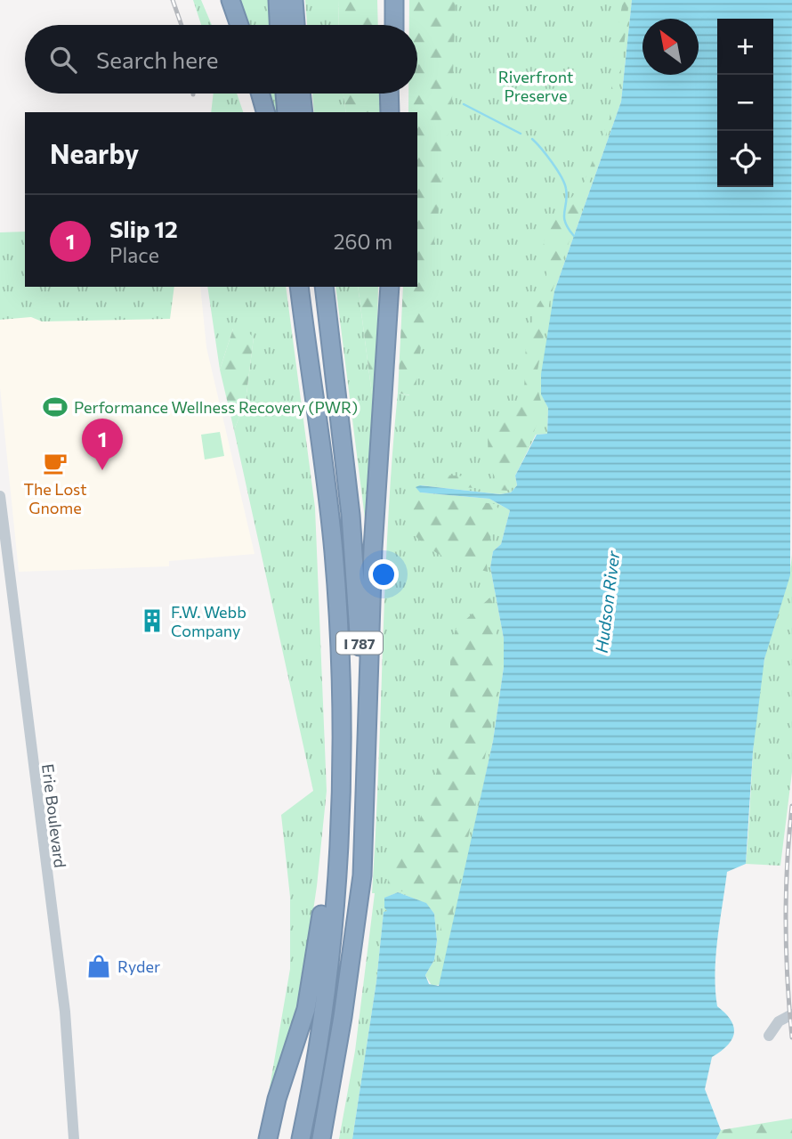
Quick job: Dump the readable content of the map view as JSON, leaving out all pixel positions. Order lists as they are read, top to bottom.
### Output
{
  "streets": {
    "highway": ["I 787"],
    "street": ["Erie Boulevard"]
  },
  "water": ["Hudson River"],
  "parks": ["Riverfront Preserve"],
  "places": {
    "sports": ["Performance Wellness Recovery (PWR)"],
    "cafe": ["The Lost Gnome"],
    "building": ["F.W. Webb Company"],
    "shop": ["Ryder"]
  },
  "north": "top left",
  "page": {
    "map_buttons": ["+", "−"],
    "search": "Search here",
    "heading": "Nearby",
    "list": [
      {
        "mark": "1",
        "name": "Slip 12",
        "note": "Place",
        "value": "260 m"
      }
    ],
    "pins": "1"
  }
}
